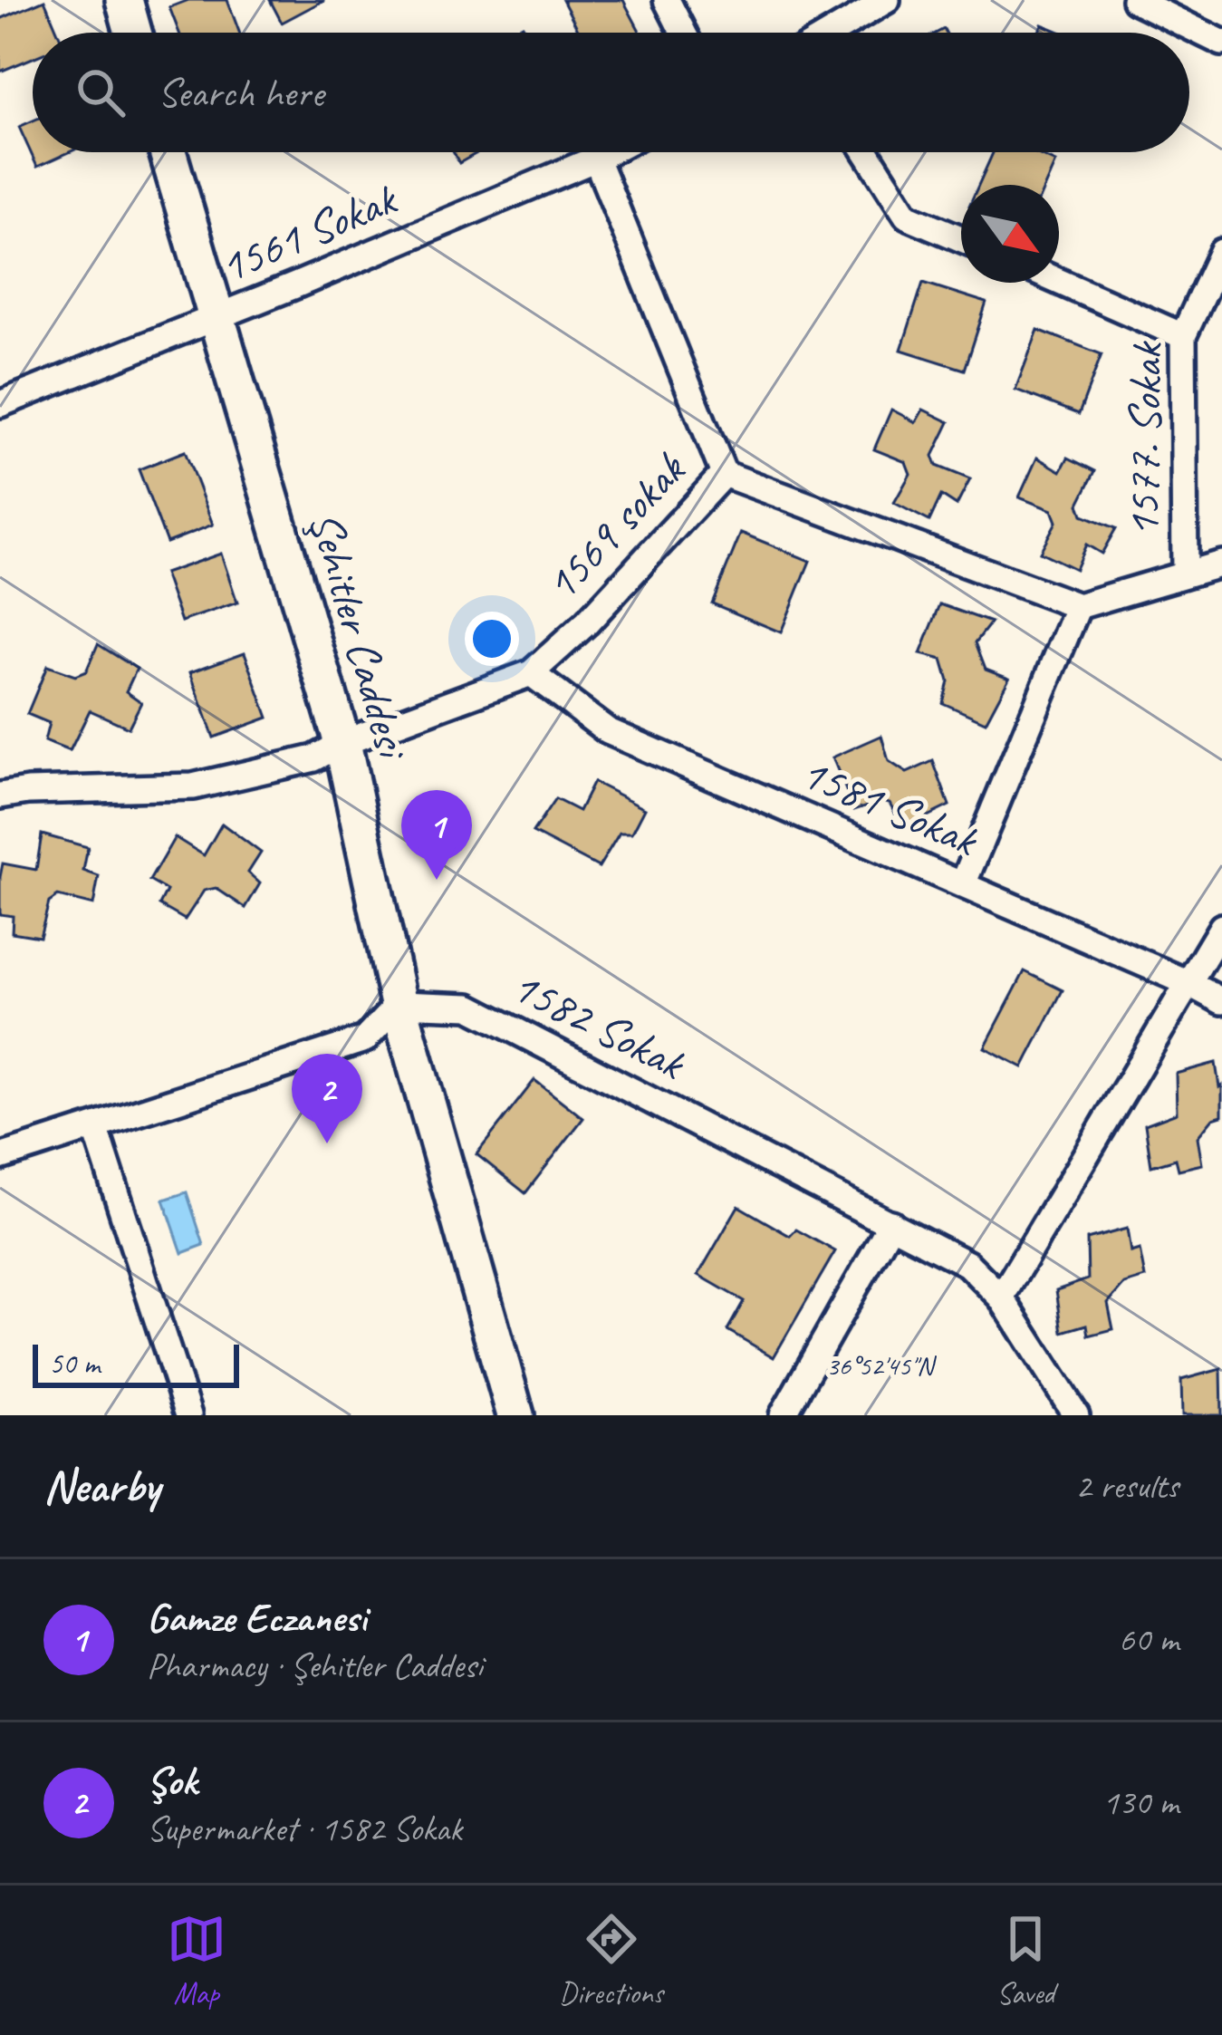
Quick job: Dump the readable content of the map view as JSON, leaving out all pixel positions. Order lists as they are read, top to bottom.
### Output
{
  "streets": {
    "street": [
      "1561 Sokak",
      "1577. Sokak",
      "1569 sokak",
      "Şehitler Caddesi",
      "1581 Sokak",
      "1582 Sokak"
    ]
  },
  "crossings": [
    ["1561 Sokak", "1569 sokak"],
    ["1561 Sokak", "Şehitler Caddesi"],
    ["1569 sokak", "Şehitler Caddesi"],
    ["1569 sokak", "1581 Sokak"],
    ["Şehitler Caddesi", "1582 Sokak"]
  ],
  "scale_bar": "50 m",
  "north": "bottom right",
  "page": {
    "search": "Search here",
    "pins": ["1", "2"],
    "scale": "50 m",
    "heading": ["Nearby", "2 results"],
    "list": [
      {
        "mark": "1",
        "name": "Gamze Eczanesi",
        "note": "Pharmacy · Şehitler Caddesi",
        "value": "60 m"
      },
      {
        "mark": "2",
        "name": "Şok",
        "note": "Supermarket · 1582 Sokak",
        "value": "130 m"
      }
    ],
    "nav": ["Map", "Directions", "Saved"]
  },
  "coordinates": ["36°52'45\"N"]
}
